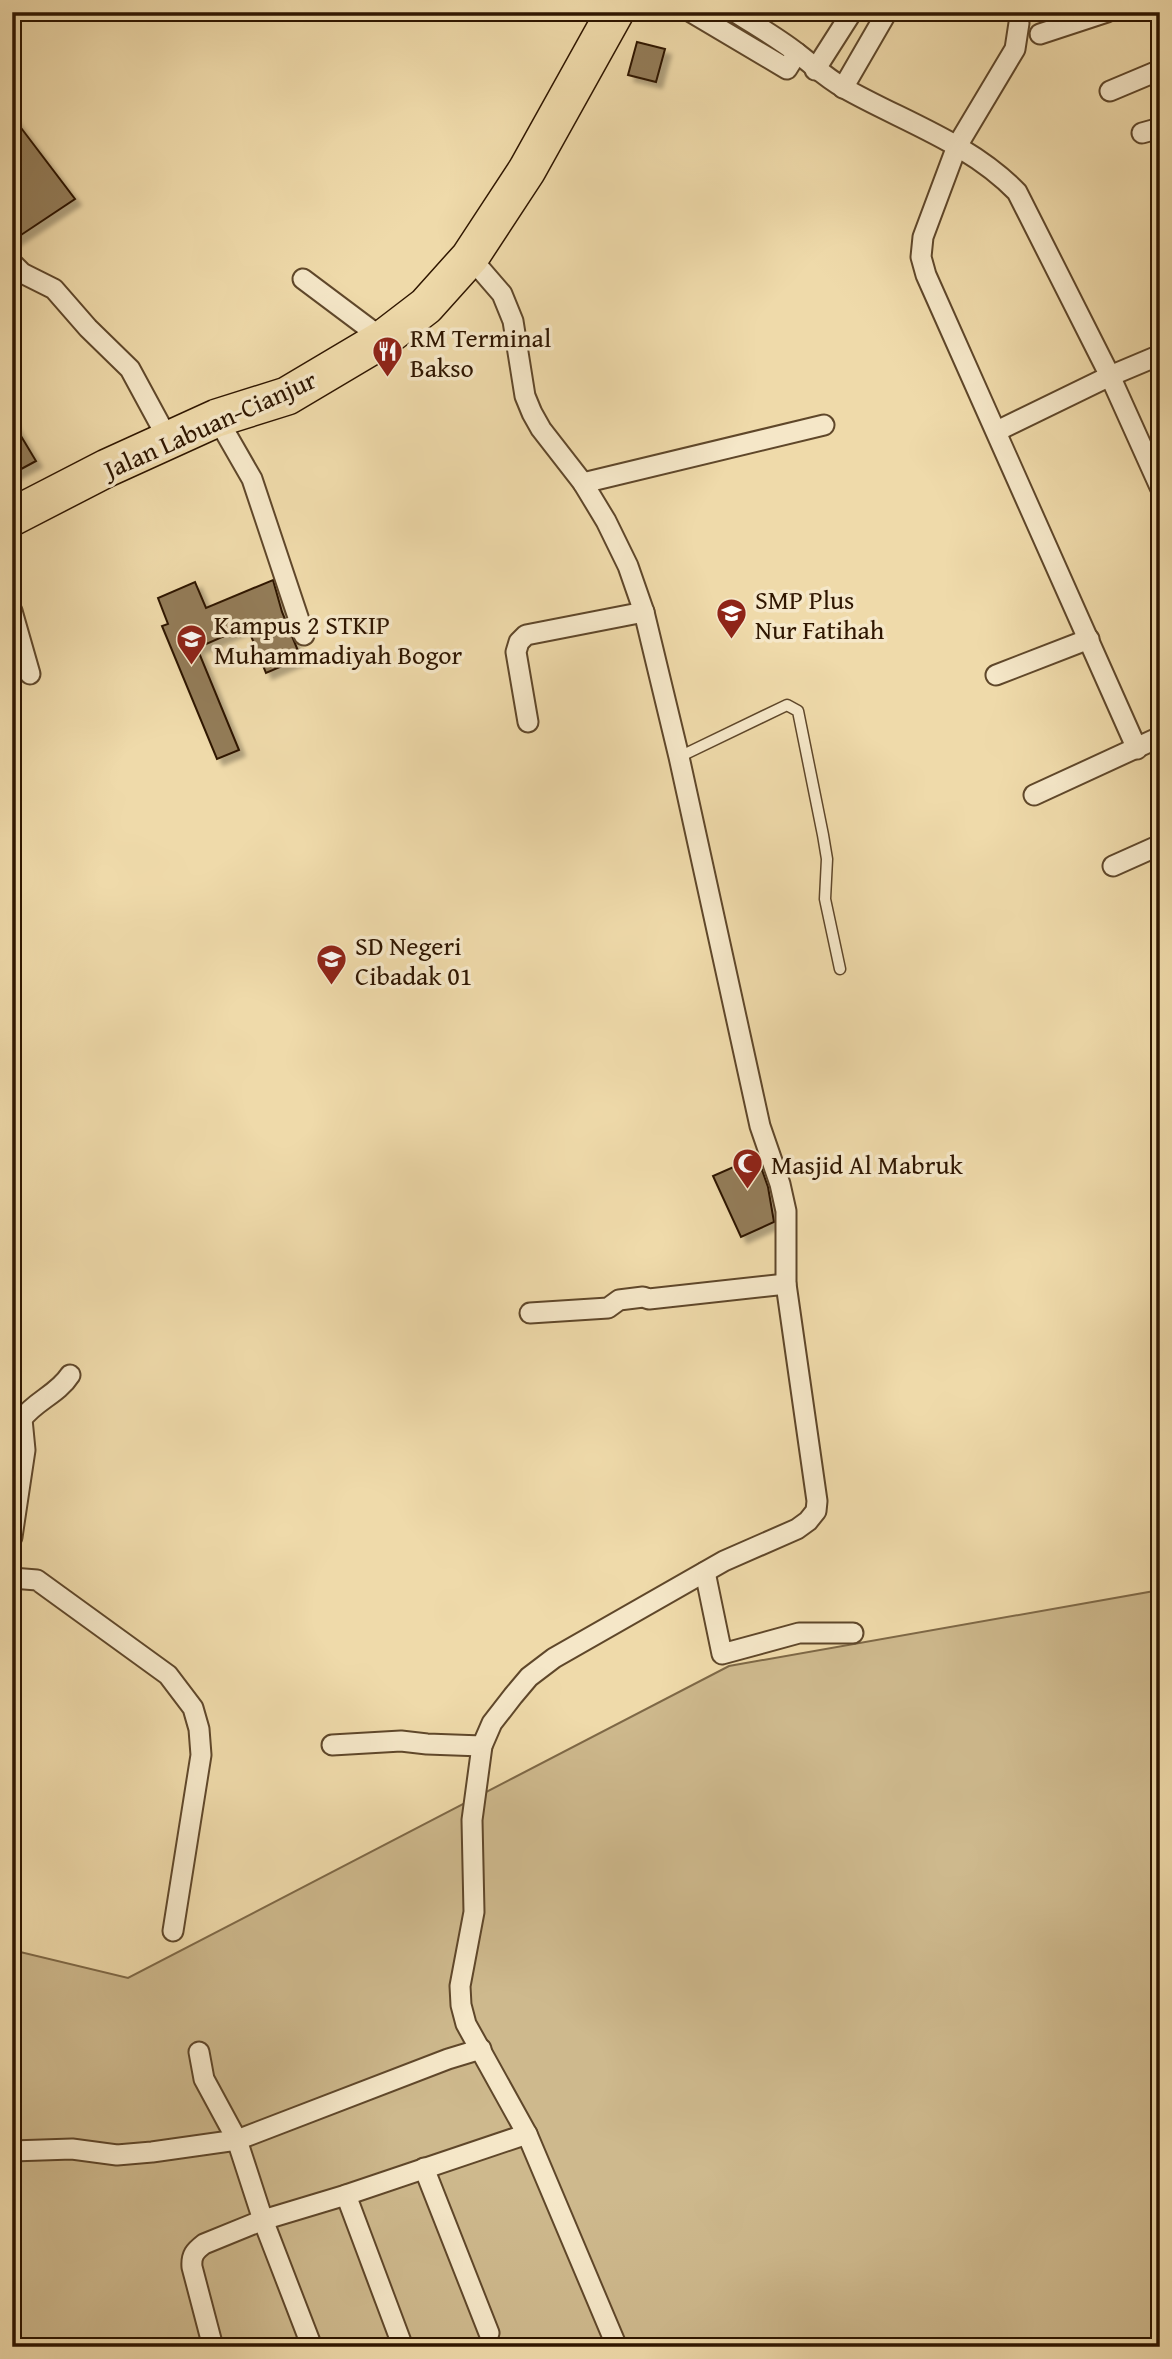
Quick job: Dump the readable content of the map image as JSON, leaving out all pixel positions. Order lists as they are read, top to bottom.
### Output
{
  "streets": {
    "highway": ["Jalan Labuan-Cianjur"]
  },
  "places": {
    "restaurant": ["RM Terminal Bakso"],
    "school or university": ["SMP Plus Nur Fatihah", "Kampus 2 STKIP Muhammadiyah Bogor", "SD Negeri Cibadak 01"],
    "mosque": ["Masjid Al Mabruk"]
  }
}
